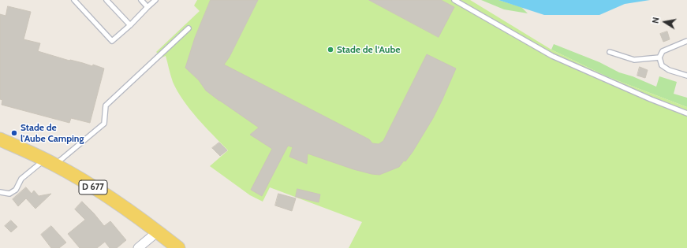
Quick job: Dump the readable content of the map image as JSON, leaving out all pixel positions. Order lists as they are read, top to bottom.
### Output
{
  "streets": {
    "main road": ["D 677"]
  },
  "places": ["Stade de l’Aube", "Stade de l'Aube Camping"],
  "north": "left"
}
